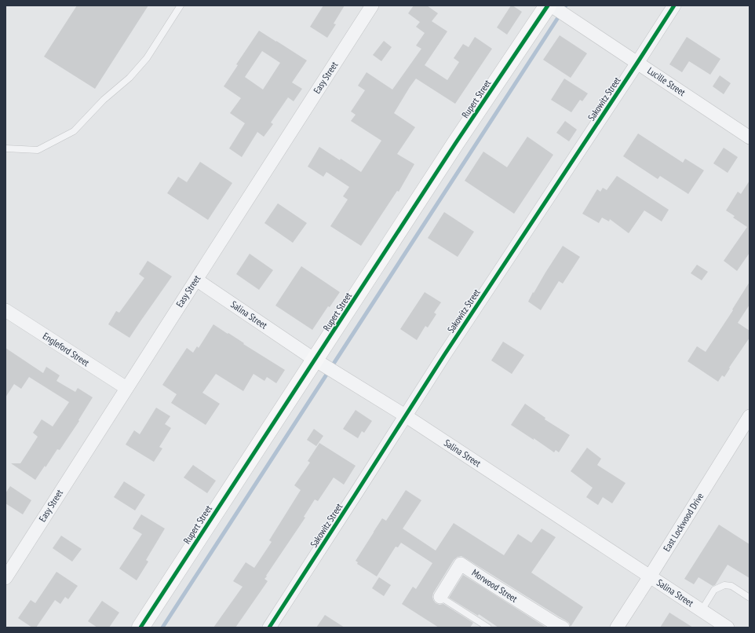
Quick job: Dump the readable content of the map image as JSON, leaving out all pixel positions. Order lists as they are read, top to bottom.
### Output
{
  "streets": {
    "street": [
      "Easy Street",
      "Lucille Street",
      "Rupert Street",
      "Sakowitz Street",
      "Salina Street",
      "Engleford Street",
      "East Lockwood Drive",
      "Morwood Street"
    ]
  },
  "crossings": [
    ["Easy Street", "Salina Street"],
    ["Easy Street", "Engleford Street"],
    ["Lucille Street", "Rupert Street"],
    ["Lucille Street", "Sakowitz Street"],
    ["Rupert Street", "Salina Street"],
    ["Sakowitz Street", "Salina Street"],
    ["Salina Street", "East Lockwood Drive"]
  ]
}
